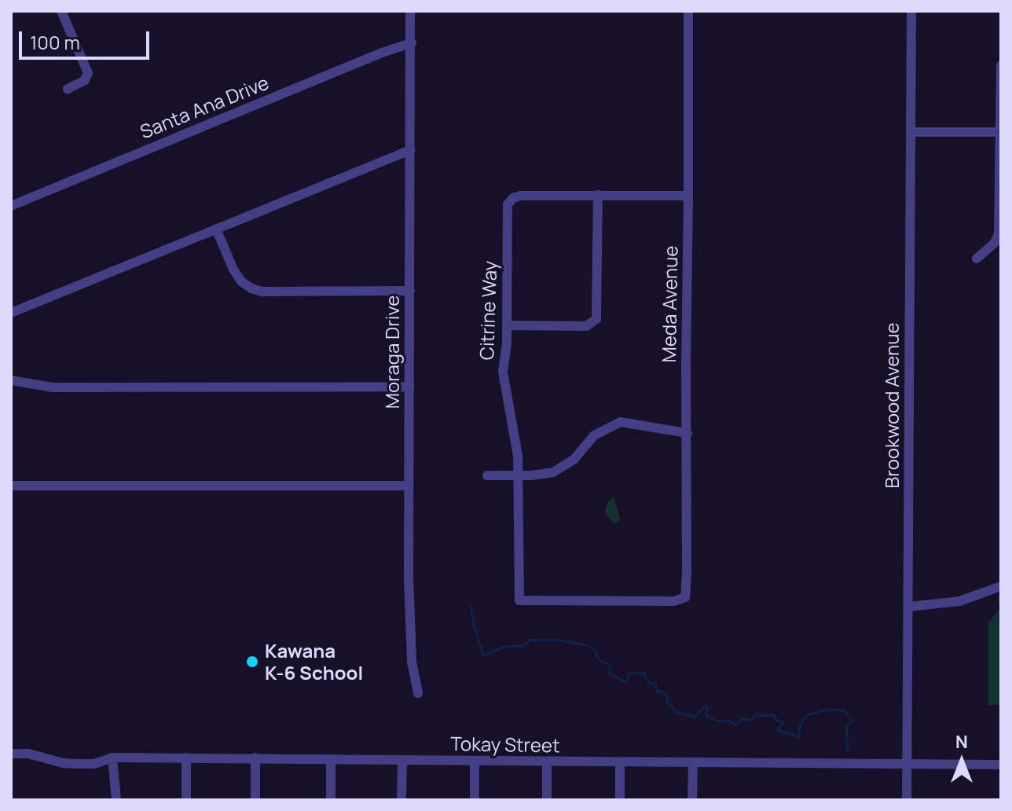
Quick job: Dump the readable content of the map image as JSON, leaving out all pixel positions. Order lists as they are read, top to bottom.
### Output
{
  "streets": {
    "street": [
      "Santa Ana Drive",
      "Meda Avenue",
      "Citrine Way",
      "Moraga Drive",
      "Brookwood Avenue",
      "Tokay Street"
    ]
  },
  "crossings": [
    ["Santa Ana Drive", "Moraga Drive"],
    ["Meda Avenue", "Citrine Way"],
    ["Brookwood Avenue", "Tokay Street"]
  ],
  "places": ["Kawana K-6 School"],
  "scale_bar": "100 m",
  "north": "top"
}
